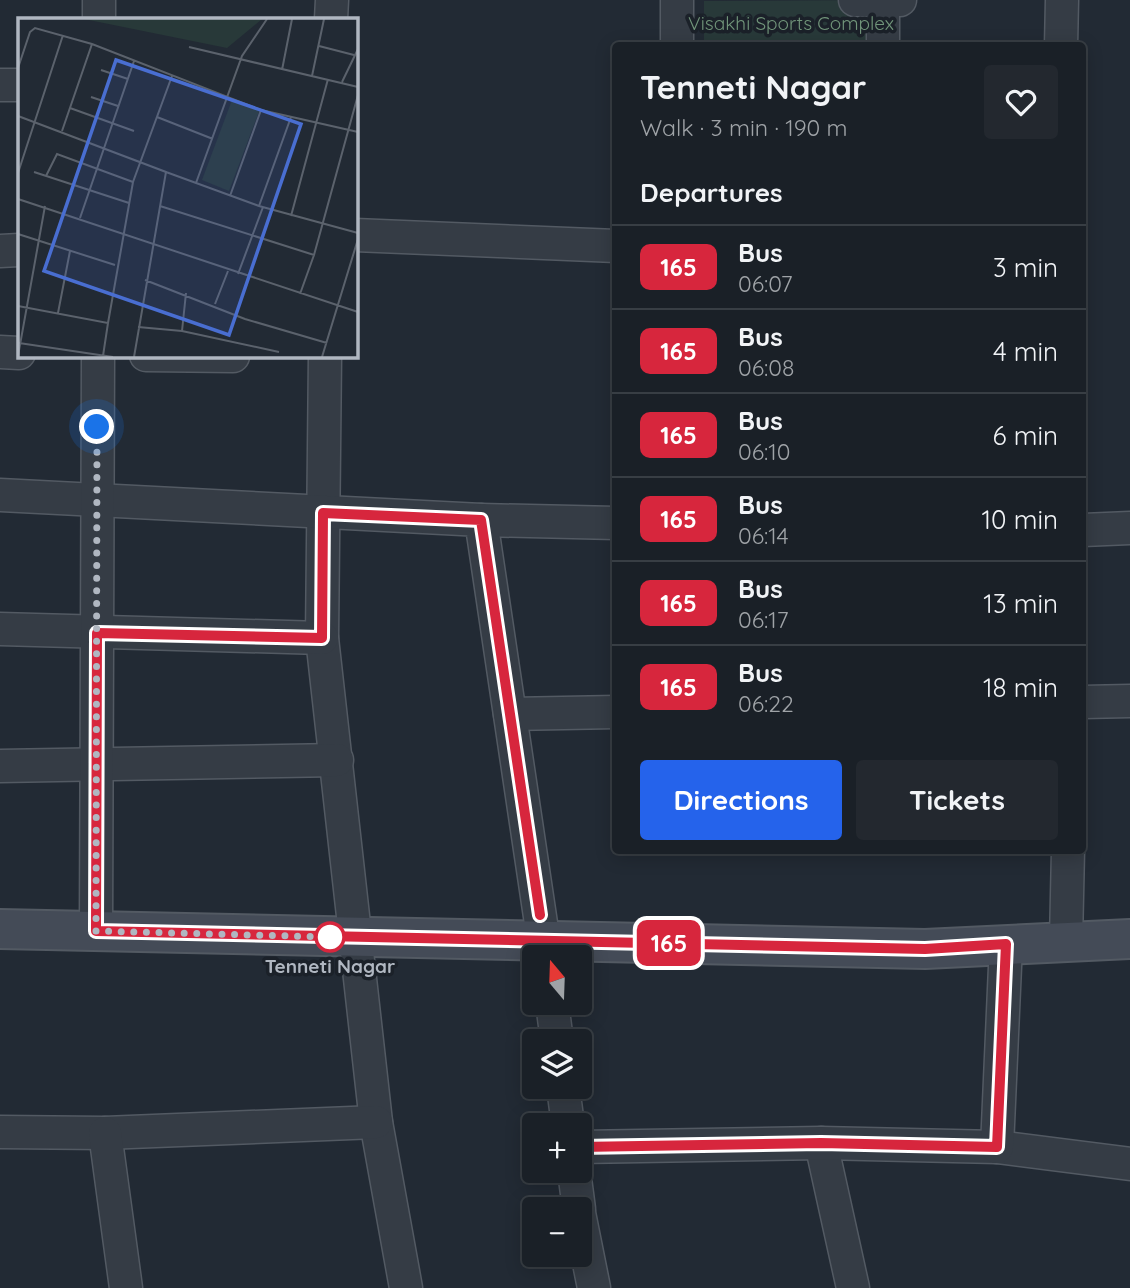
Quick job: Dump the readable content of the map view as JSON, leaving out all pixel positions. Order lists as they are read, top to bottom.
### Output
{
  "parks": ["Visakhi Sports Complex"],
  "places": ["Tenneti Nagar"],
  "lines": ["bus line 165"],
  "north": "top",
  "page": {
    "on_map": "165",
    "heading": [
      ["Tenneti Nagar", "Walk · 3 min · 190 m"],
      "Departures"
    ],
    "list": [
      {
        "mark": "165",
        "name": "Bus",
        "note": "06:07",
        "value": "3 min"
      },
      {
        "mark": "165",
        "name": "Bus",
        "note": "06:08",
        "value": "4 min"
      },
      {
        "mark": "165",
        "name": "Bus",
        "note": "06:10",
        "value": "6 min"
      },
      {
        "mark": "165",
        "name": "Bus",
        "note": "06:14",
        "value": "10 min"
      },
      {
        "mark": "165",
        "name": "Bus",
        "note": "06:17",
        "value": "13 min"
      },
      {
        "mark": "165",
        "name": "Bus",
        "note": "06:22",
        "value": "18 min"
      }
    ],
    "buttons": ["Directions", "Tickets"],
    "map_buttons": ["+", "−"]
  }
}
